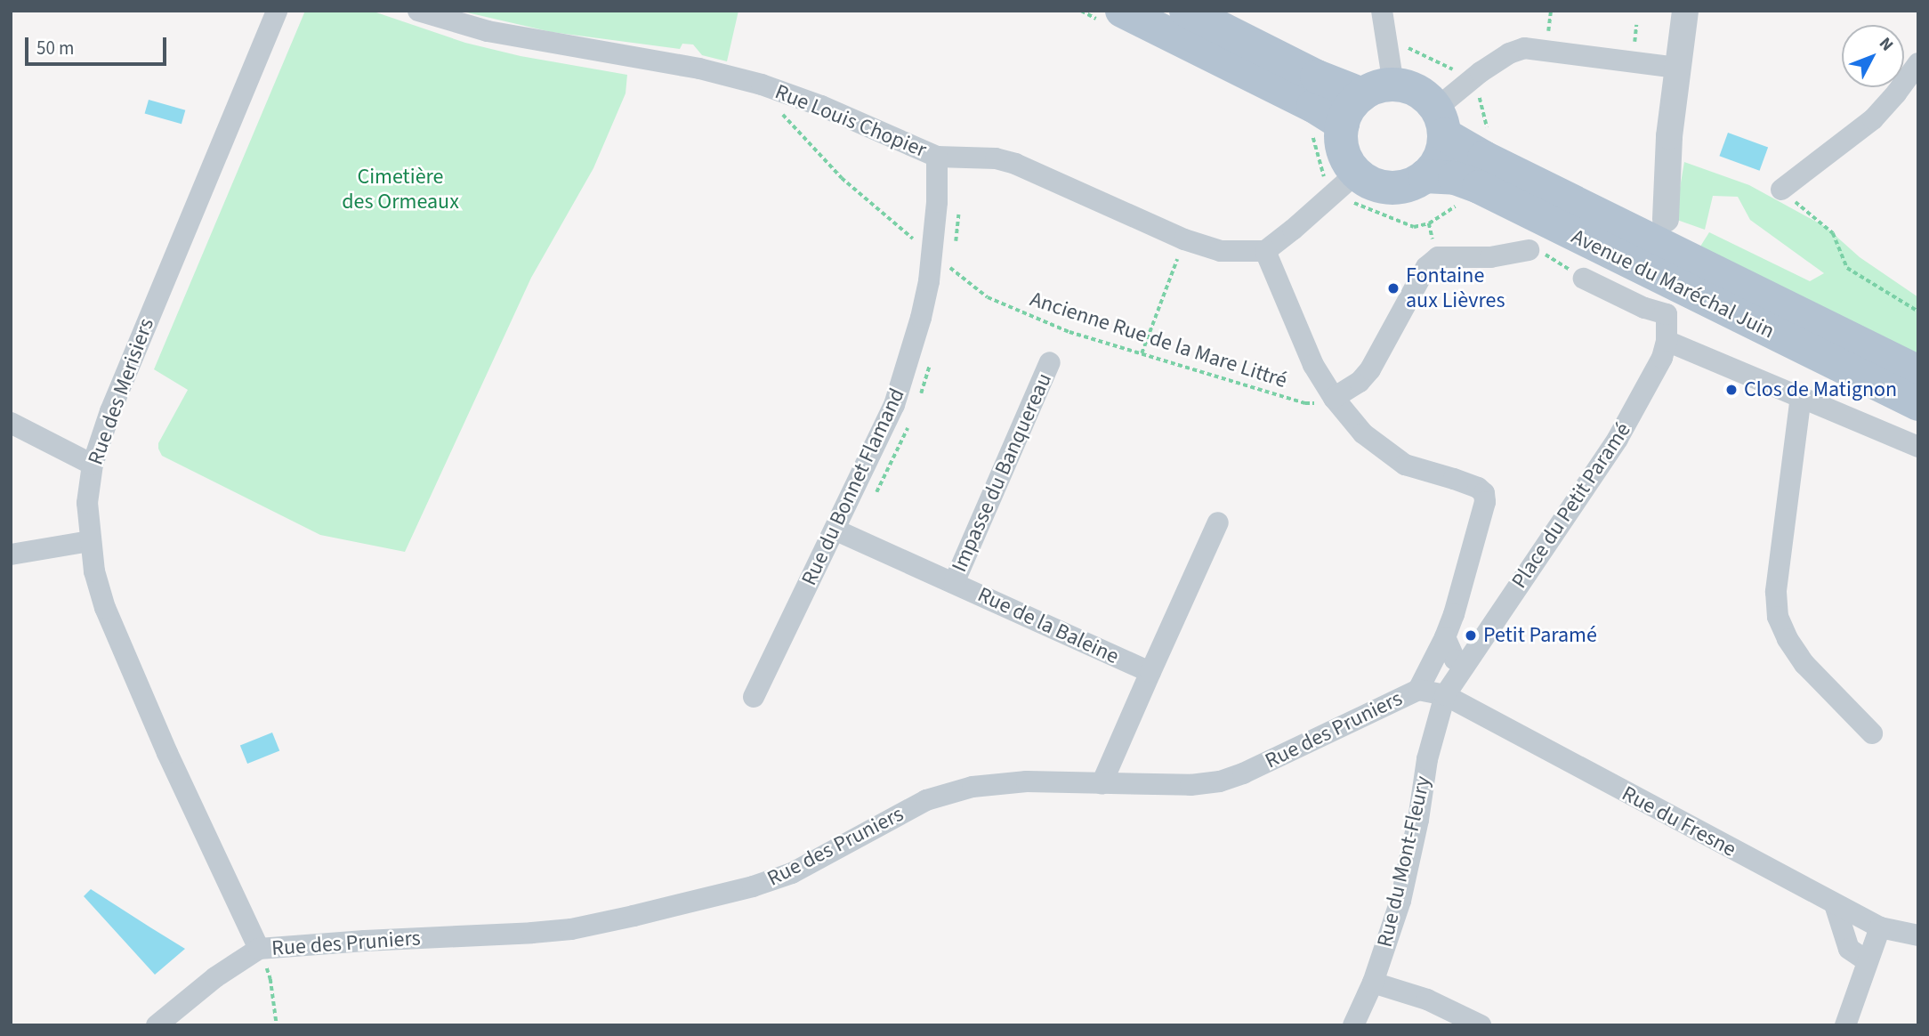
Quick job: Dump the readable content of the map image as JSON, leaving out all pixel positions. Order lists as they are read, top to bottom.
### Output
{
  "streets": {
    "main road": ["Avenue du Maréchal Juin"],
    "street": [
      "Rue Louis Chopier",
      "Rue des Merisiers",
      "Impasse du Banquereau",
      "Rue du Bonnet Flamand",
      "Place du Petit Paramé",
      "Rue de la Baleine",
      "Rue des Pruniers",
      "Rue du Fresne",
      "Rue du Mont-Fleury"
    ],
    "path": ["Ancienne Rue de la Mare Littré"]
  },
  "crossings": [
    ["Rue Louis Chopier", "Ancienne Rue de la Mare Littré"],
    ["Rue Louis Chopier", "Rue du Bonnet Flamand"],
    ["Ancienne Rue de la Mare Littré", "Rue du Bonnet Flamand"],
    ["Rue des Merisiers", "Rue des Pruniers"],
    ["Impasse du Banquereau", "Rue de la Baleine"],
    ["Rue du Bonnet Flamand", "Rue de la Baleine"],
    ["Place du Petit Paramé", "Rue des Pruniers"],
    ["Place du Petit Paramé", "Rue du Fresne"],
    ["Place du Petit Paramé", "Rue du Mont-Fleury"],
    ["Rue des Pruniers", "Rue du Fresne"],
    ["Rue des Pruniers", "Rue du Mont-Fleury"],
    ["Rue du Fresne", "Rue du Mont-Fleury"]
  ],
  "parks": ["Cimetière des Ormeaux"],
  "places": ["Fontaine aux Lièvres", "Clos de Matignon", "Petit Paramé"],
  "scale_bar": "50 m",
  "north": "top right"
}
